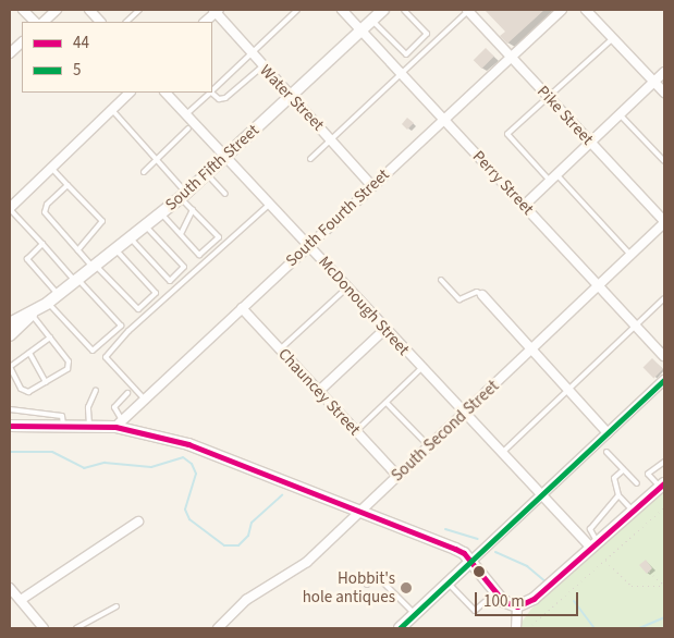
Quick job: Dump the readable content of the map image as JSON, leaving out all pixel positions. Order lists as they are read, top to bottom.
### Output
{
  "streets": {
    "street": [
      "Water Street",
      "Pike Street",
      "South Fifth Street",
      "Perry Street",
      "South Fourth Street",
      "McDonough Street",
      "Chauncey Street",
      "South Second Street"
    ]
  },
  "crossings": [
    ["Water Street", "South Fifth Street"],
    ["Water Street", "South Fourth Street"],
    ["Pike Street", "South Fourth Street"],
    ["Pike Street", "South Second Street"],
    ["South Fifth Street", "Perry Street"],
    ["South Fifth Street", "McDonough Street"],
    ["Perry Street", "South Fourth Street"],
    ["Perry Street", "South Second Street"],
    ["South Fourth Street", "McDonough Street"],
    ["South Fourth Street", "Chauncey Street"],
    ["McDonough Street", "South Second Street"],
    ["Chauncey Street", "South Second Street"]
  ],
  "places": ["Hobbit's hole antiques"],
  "lines": ["transit line 5", "transit line 44"],
  "legend": ["44", "5"],
  "scale_bar": "100 m"
}
